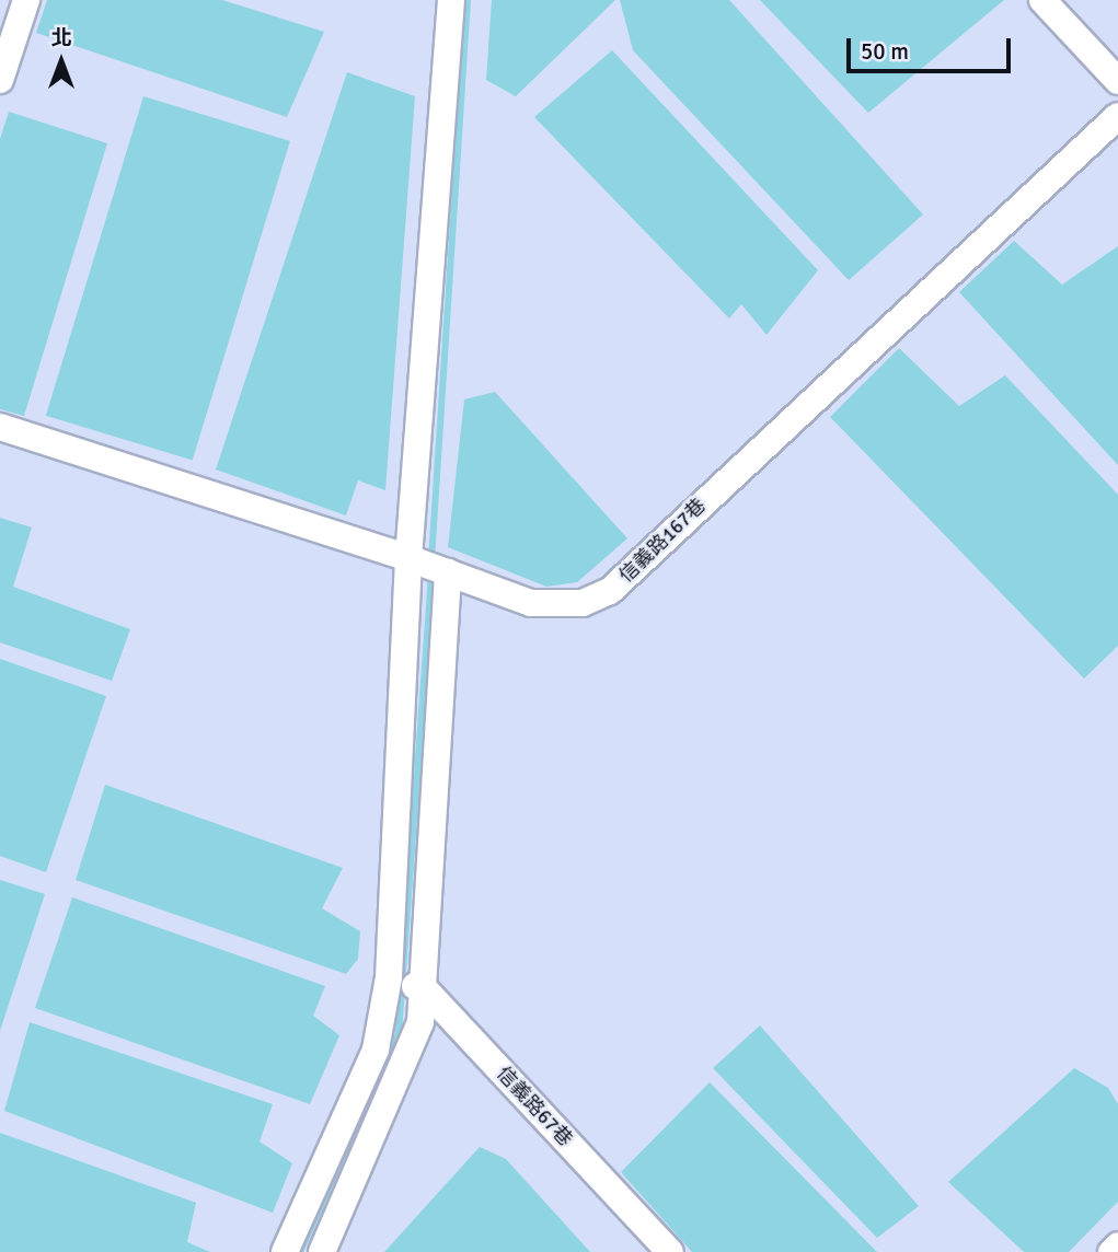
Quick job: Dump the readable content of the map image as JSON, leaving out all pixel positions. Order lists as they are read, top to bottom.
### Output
{
  "streets": {
    "street": ["信義路167巷", "信義路67巷"]
  },
  "scale_bar": "50 m",
  "north": "top"
}
